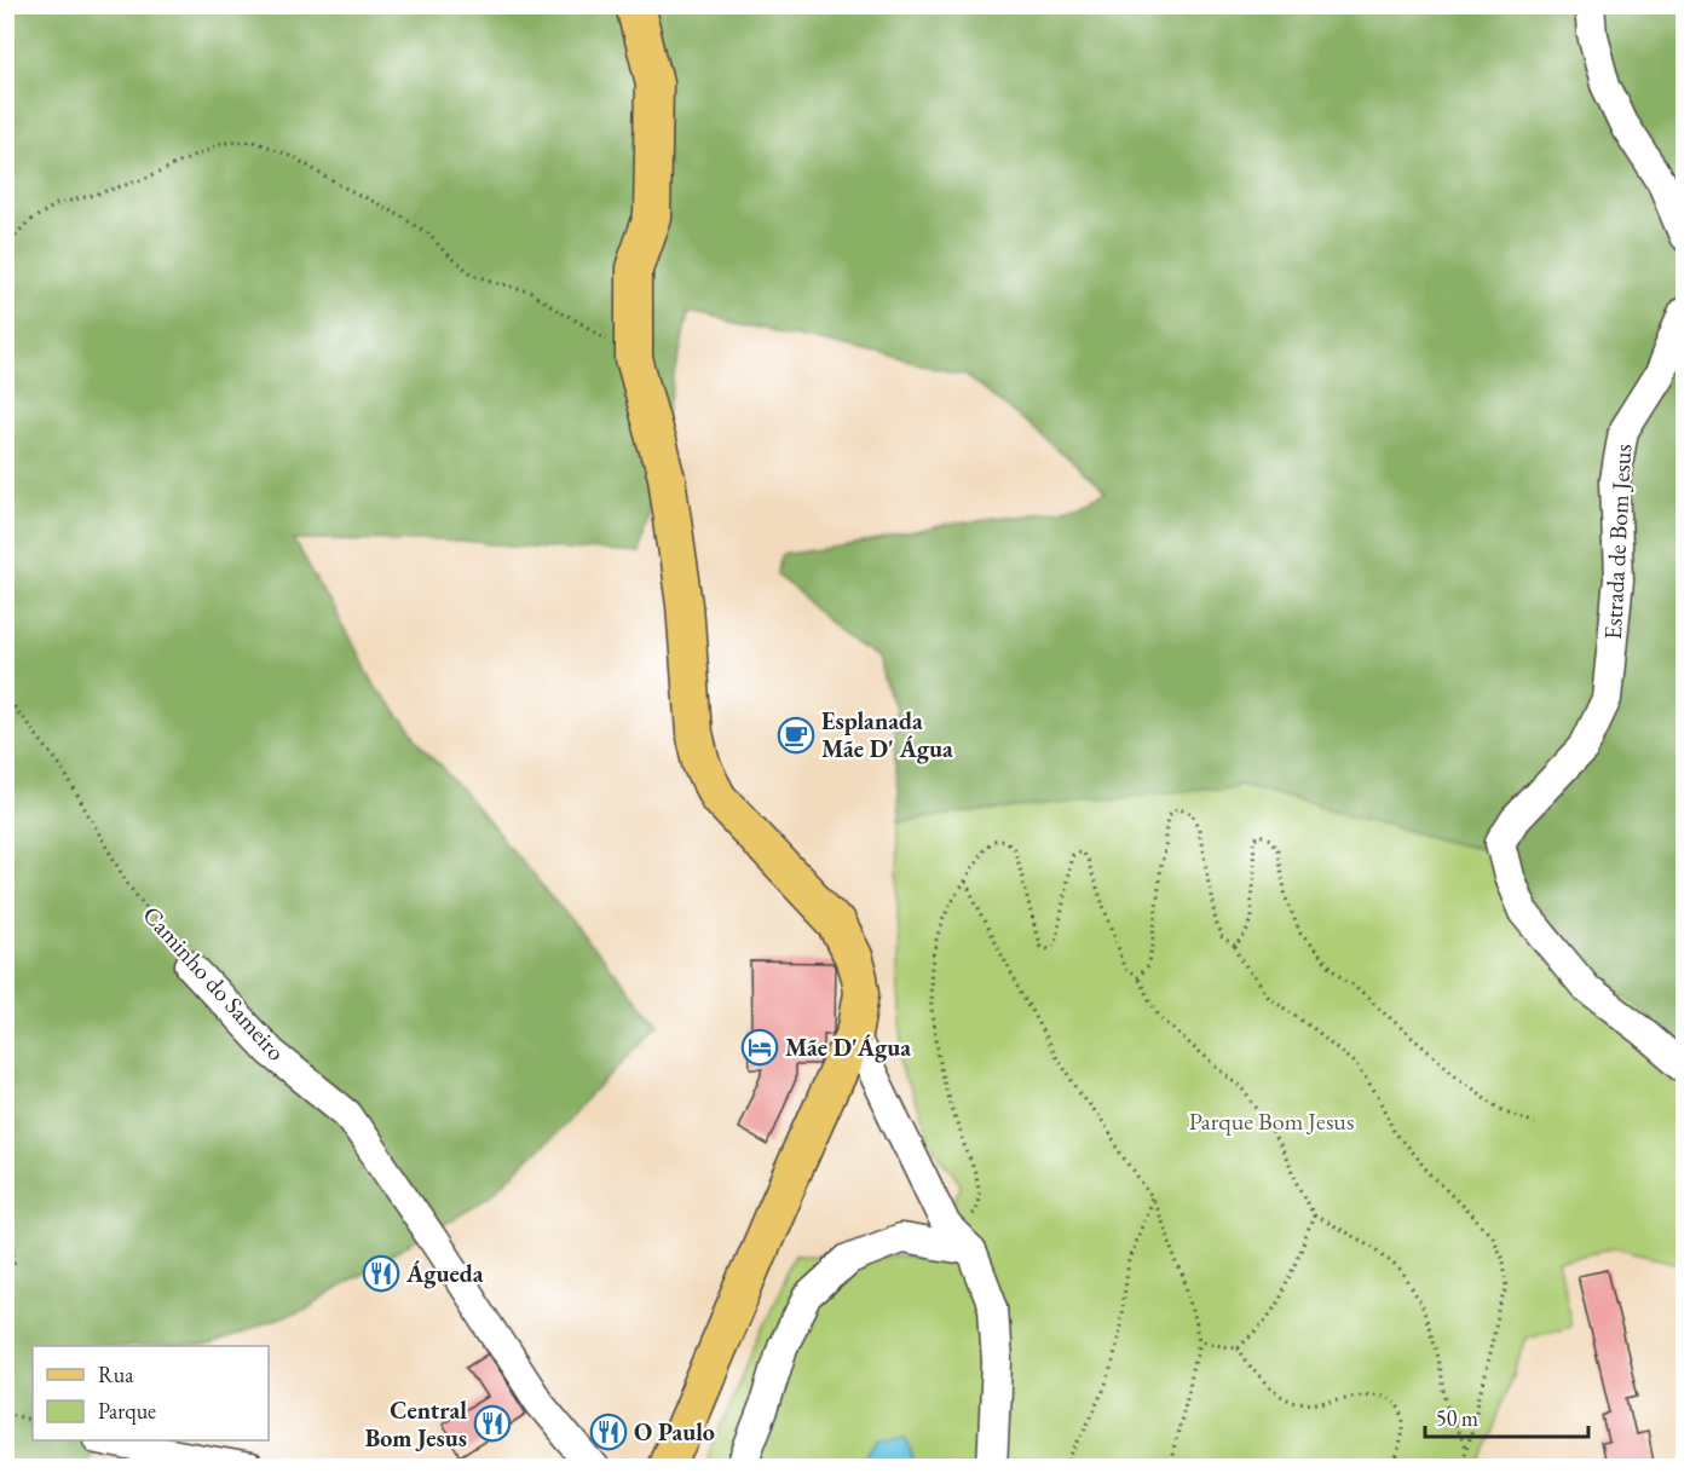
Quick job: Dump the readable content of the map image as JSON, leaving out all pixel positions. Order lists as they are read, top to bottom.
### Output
{
  "streets": {
    "street": ["Estrada de Bom Jesus", "Caminho do Sameiro"]
  },
  "parks": ["Parque Bom Jesus"],
  "places": {
    "cafe": ["Esplanada Mãe D' Água"],
    "hotel": ["Mãe D'Água"],
    "restaurant": ["Águeda", "Central Bom Jesus", "O Paulo"]
  },
  "legend": ["Rua", "Parque"],
  "scale_bar": "50 m"
}
